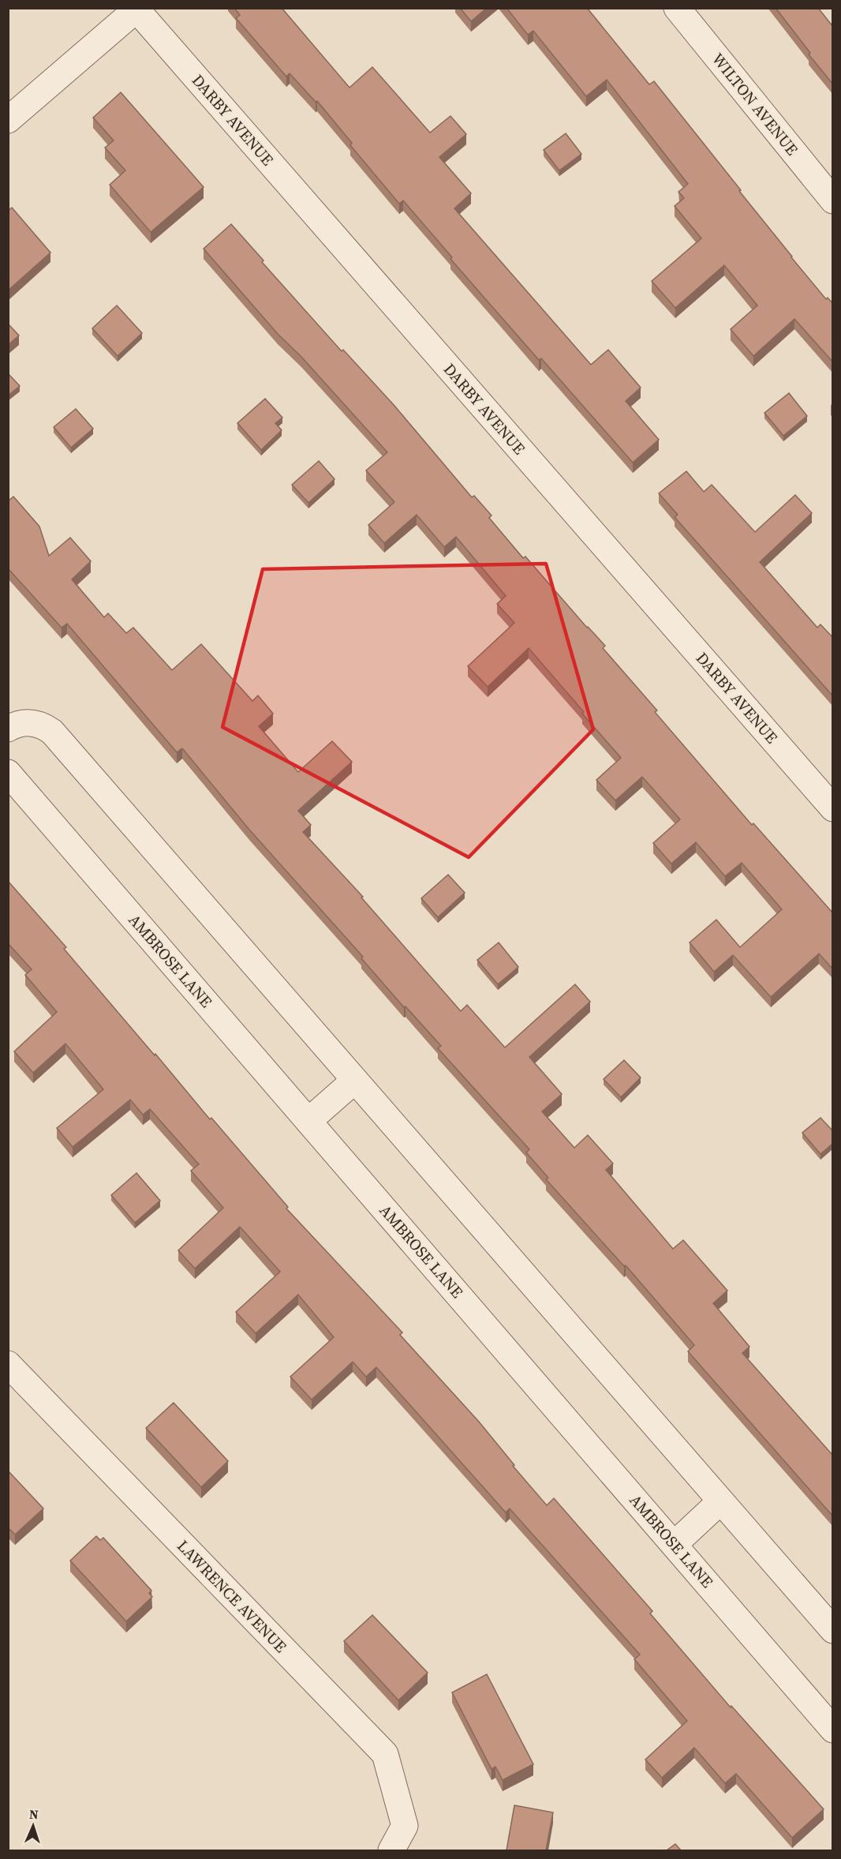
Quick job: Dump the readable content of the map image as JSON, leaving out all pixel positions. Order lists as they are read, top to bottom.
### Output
{
  "streets": {
    "street": [
      "WILTON AVENUE",
      "DARBY AVENUE",
      "AMBROSE LANE",
      "LAWRENCE AVENUE"
    ]
  },
  "north": "top"
}
